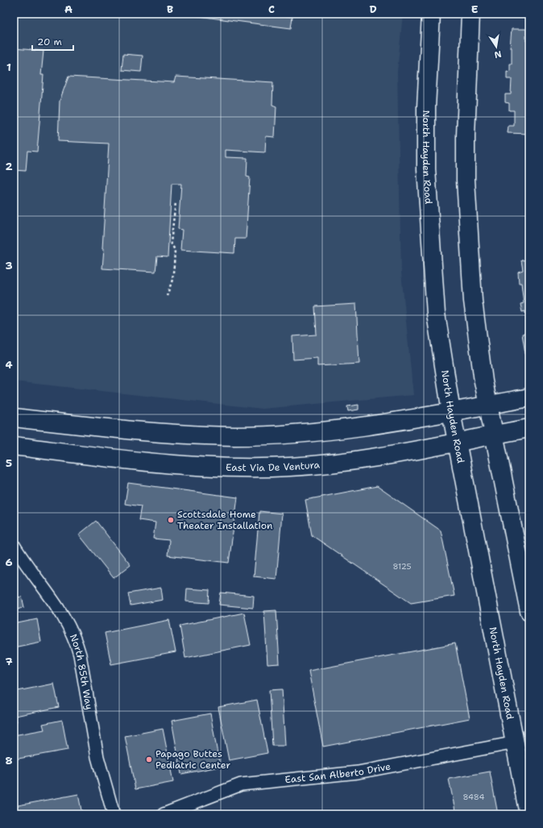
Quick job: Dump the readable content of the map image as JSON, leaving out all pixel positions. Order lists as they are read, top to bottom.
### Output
{
  "streets": {
    "main road": ["North Hayden Road", "East Via De Ventura"],
    "street": ["North 85th Way", "East San Alberto Drive"]
  },
  "crossings": [
    ["North Hayden Road", "East Via De Ventura"],
    ["North Hayden Road", "East San Alberto Drive"]
  ],
  "places": ["Scottsdale Home Theater Installation", "Papago Buttes Pediatric Center"],
  "house_numbers": ["8125", "8484"],
  "scale_bar": "20 m",
  "north": "bottom",
  "grid": {
    "columns": [
      "A",
      "B",
      "C",
      "D",
      "E"
    ],
    "rows": [
      "1",
      "2",
      "3",
      "4",
      "5",
      "6",
      "7",
      "8"
    ]
  }
}
